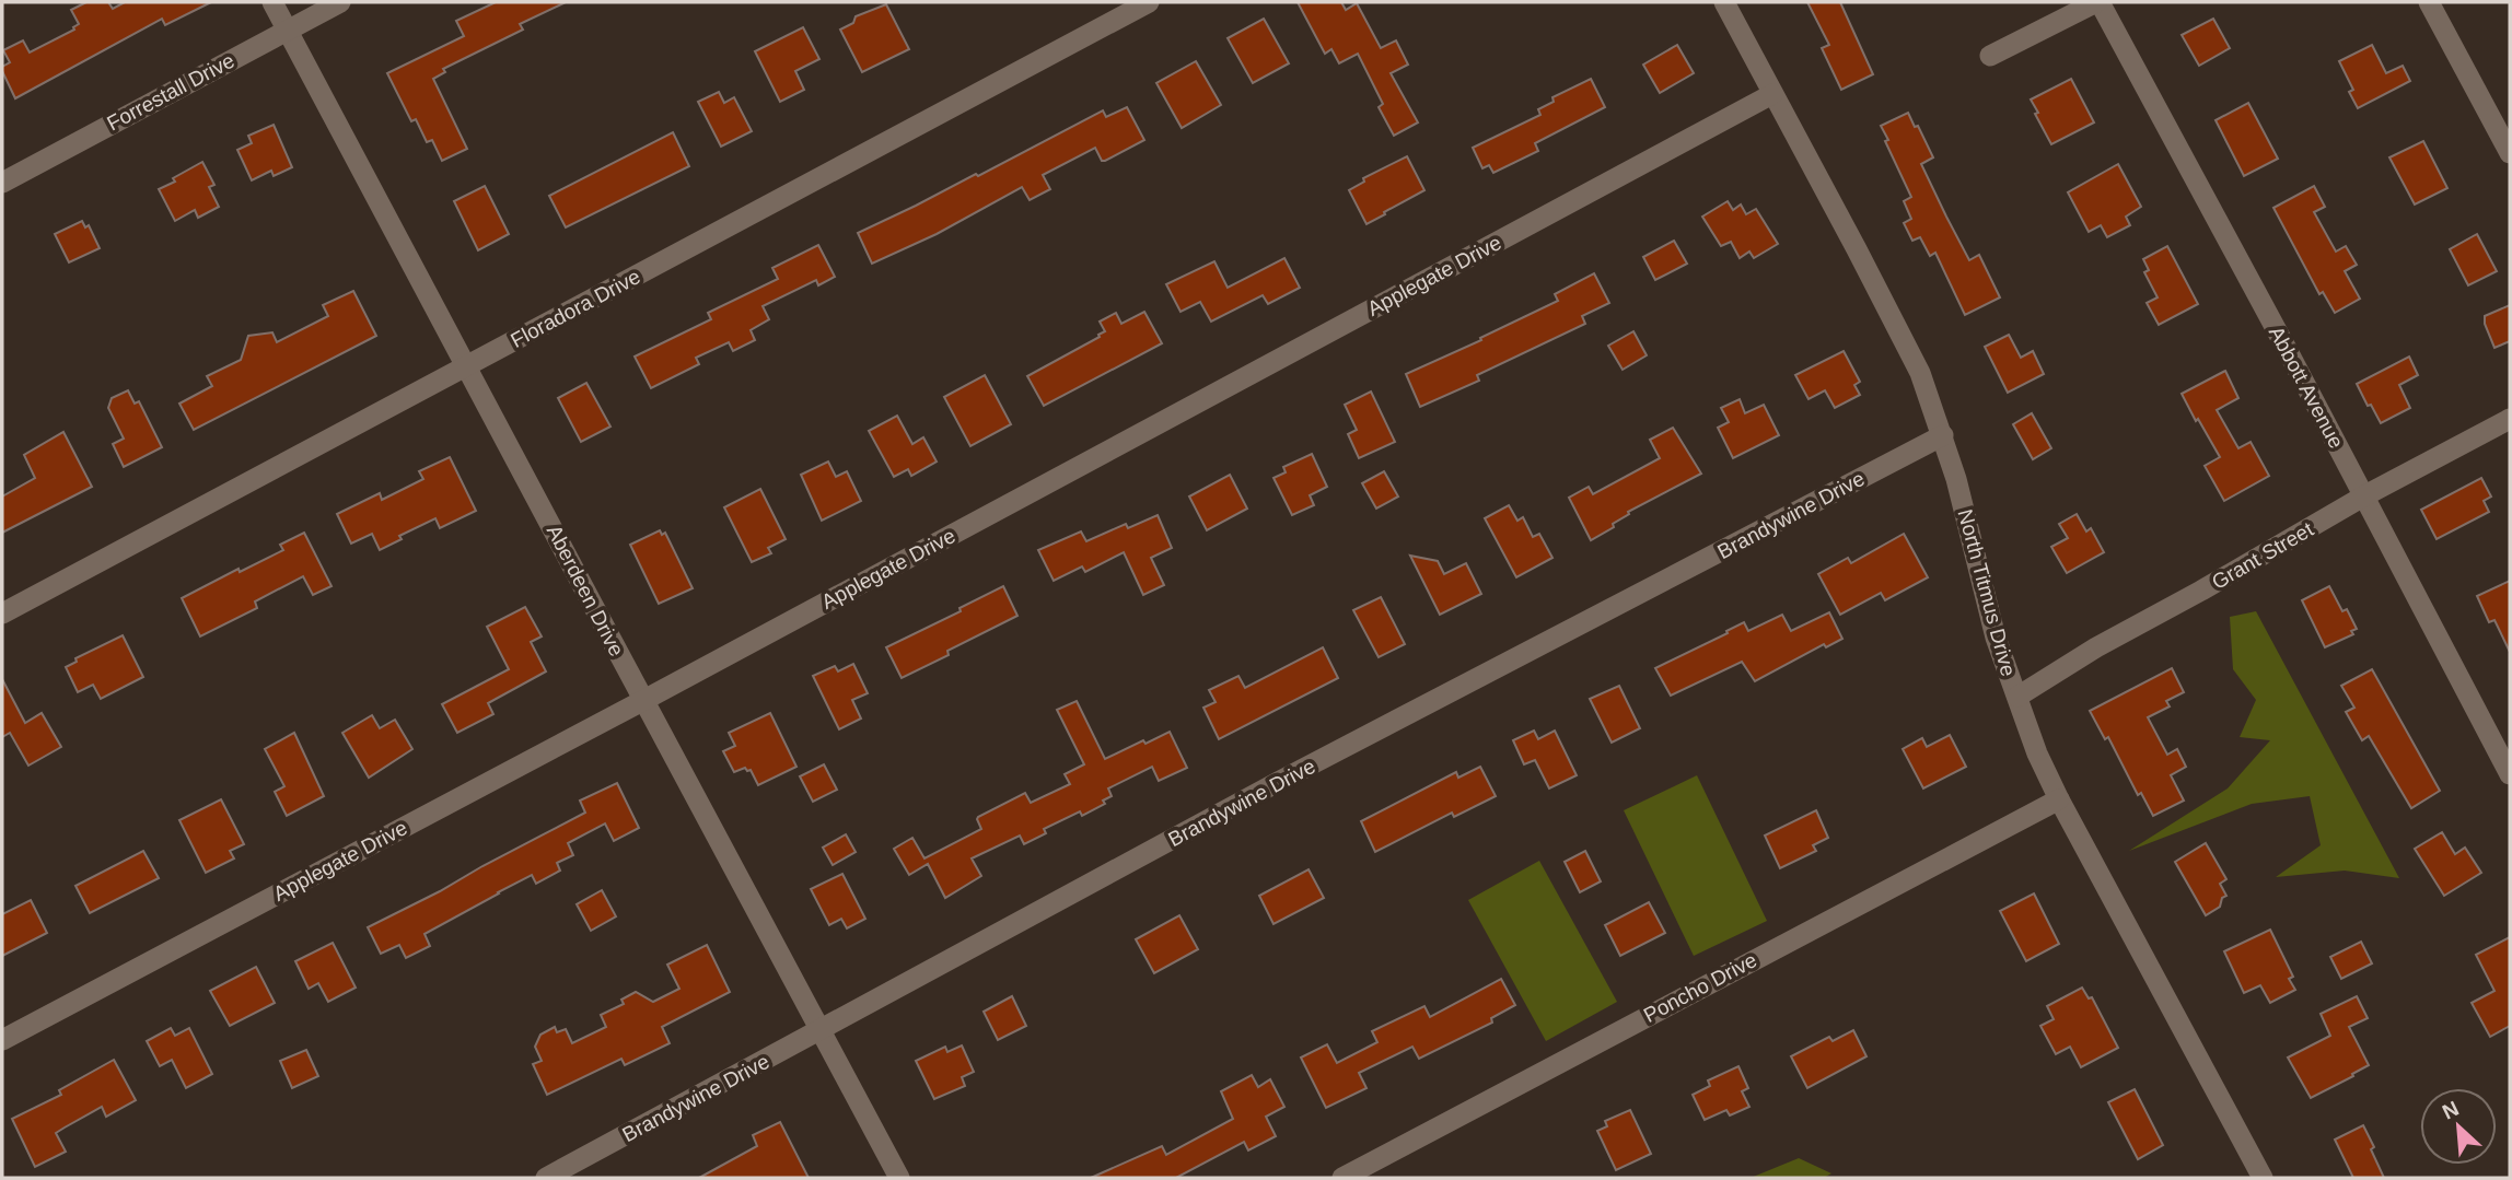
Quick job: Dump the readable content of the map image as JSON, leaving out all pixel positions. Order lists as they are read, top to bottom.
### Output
{
  "streets": {
    "street": [
      "Forrestall Drive",
      "Applegate Drive",
      "Floradora Drive",
      "Abbott Avenue",
      "Brandywine Drive",
      "Grant Street",
      "Aberdeen Drive",
      "North Titmus Drive",
      "Poncho Drive"
    ]
  },
  "crossings": [
    ["Forrestall Drive", "Aberdeen Drive"],
    ["Applegate Drive", "Aberdeen Drive"],
    ["Applegate Drive", "North Titmus Drive"],
    ["Floradora Drive", "Aberdeen Drive"],
    ["Abbott Avenue", "Grant Street"],
    ["Brandywine Drive", "Aberdeen Drive"],
    ["Brandywine Drive", "North Titmus Drive"],
    ["Grant Street", "North Titmus Drive"],
    ["North Titmus Drive", "Poncho Drive"]
  ],
  "north": "top left"
}
